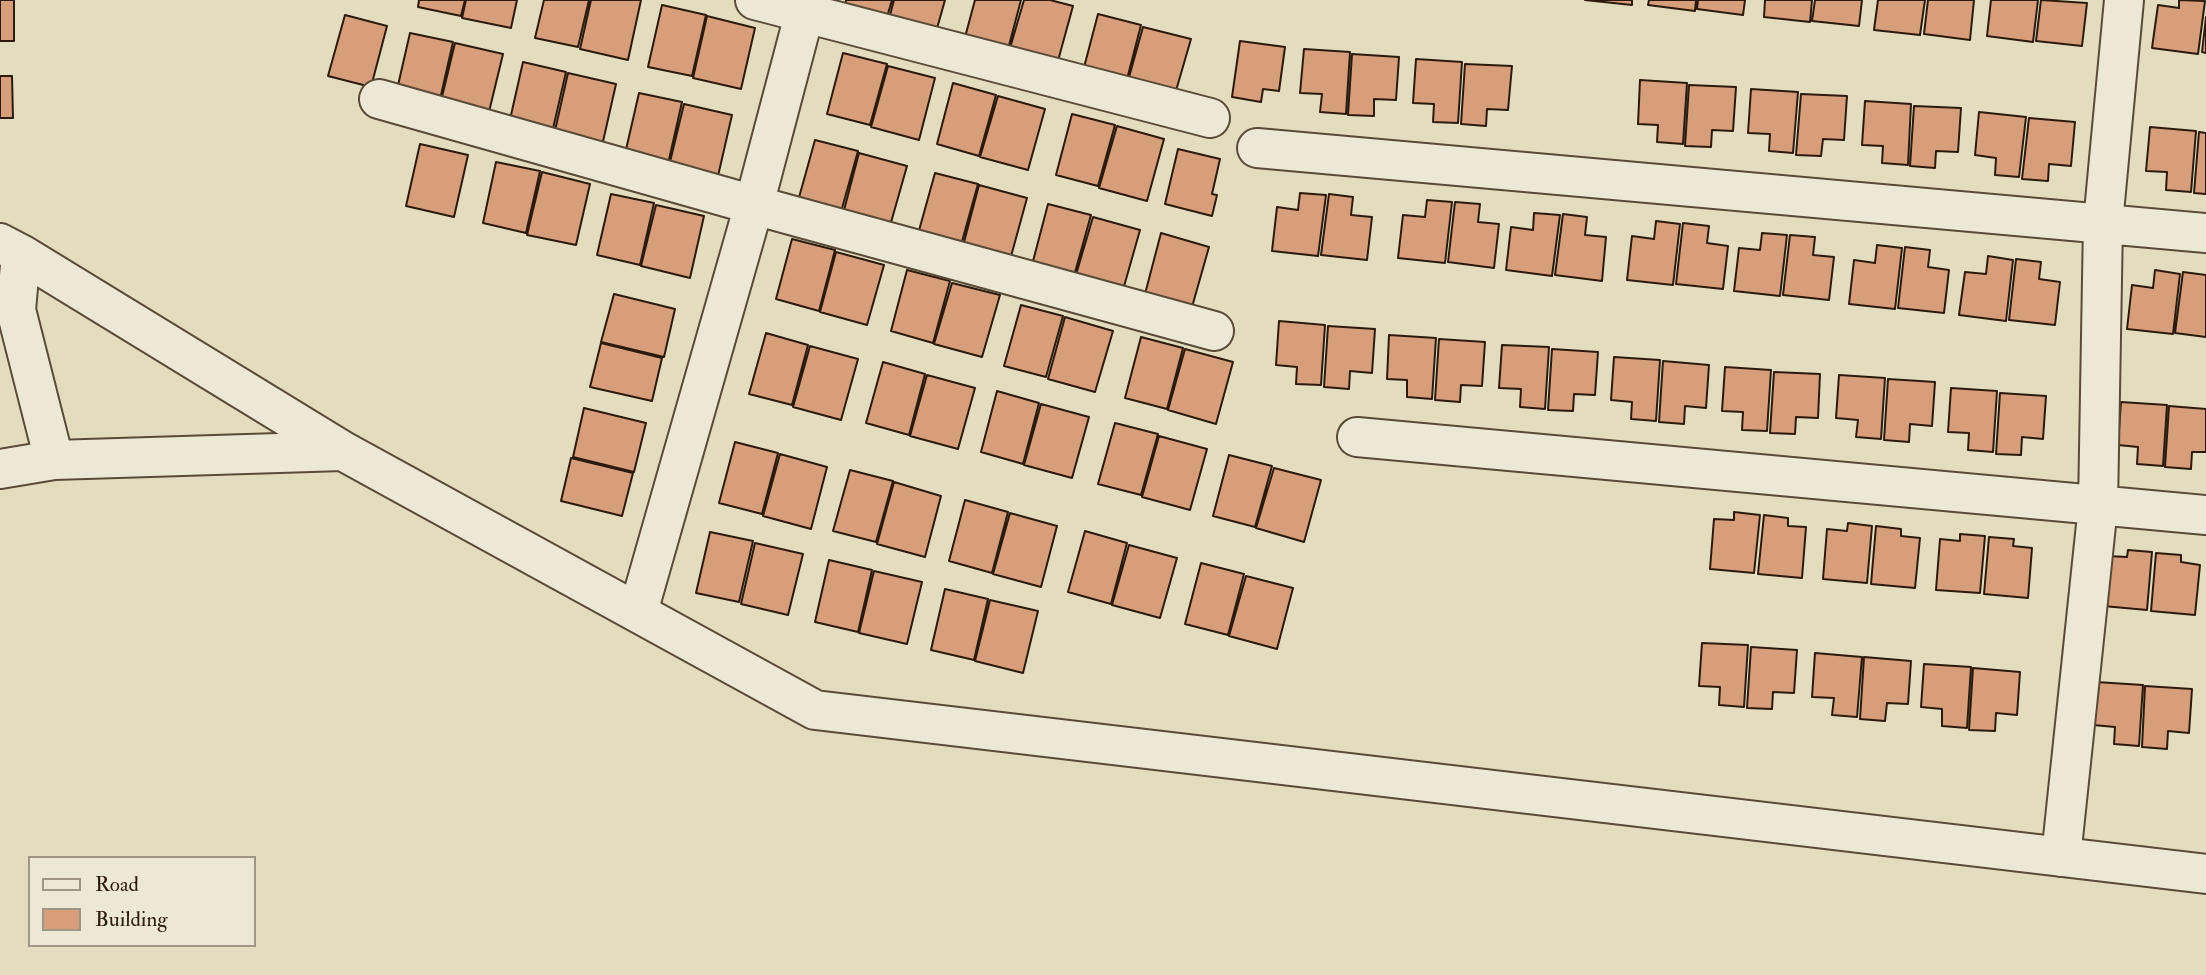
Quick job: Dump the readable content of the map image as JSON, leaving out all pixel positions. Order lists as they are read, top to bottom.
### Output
{
  "legend": ["Road", "Building"]
}
